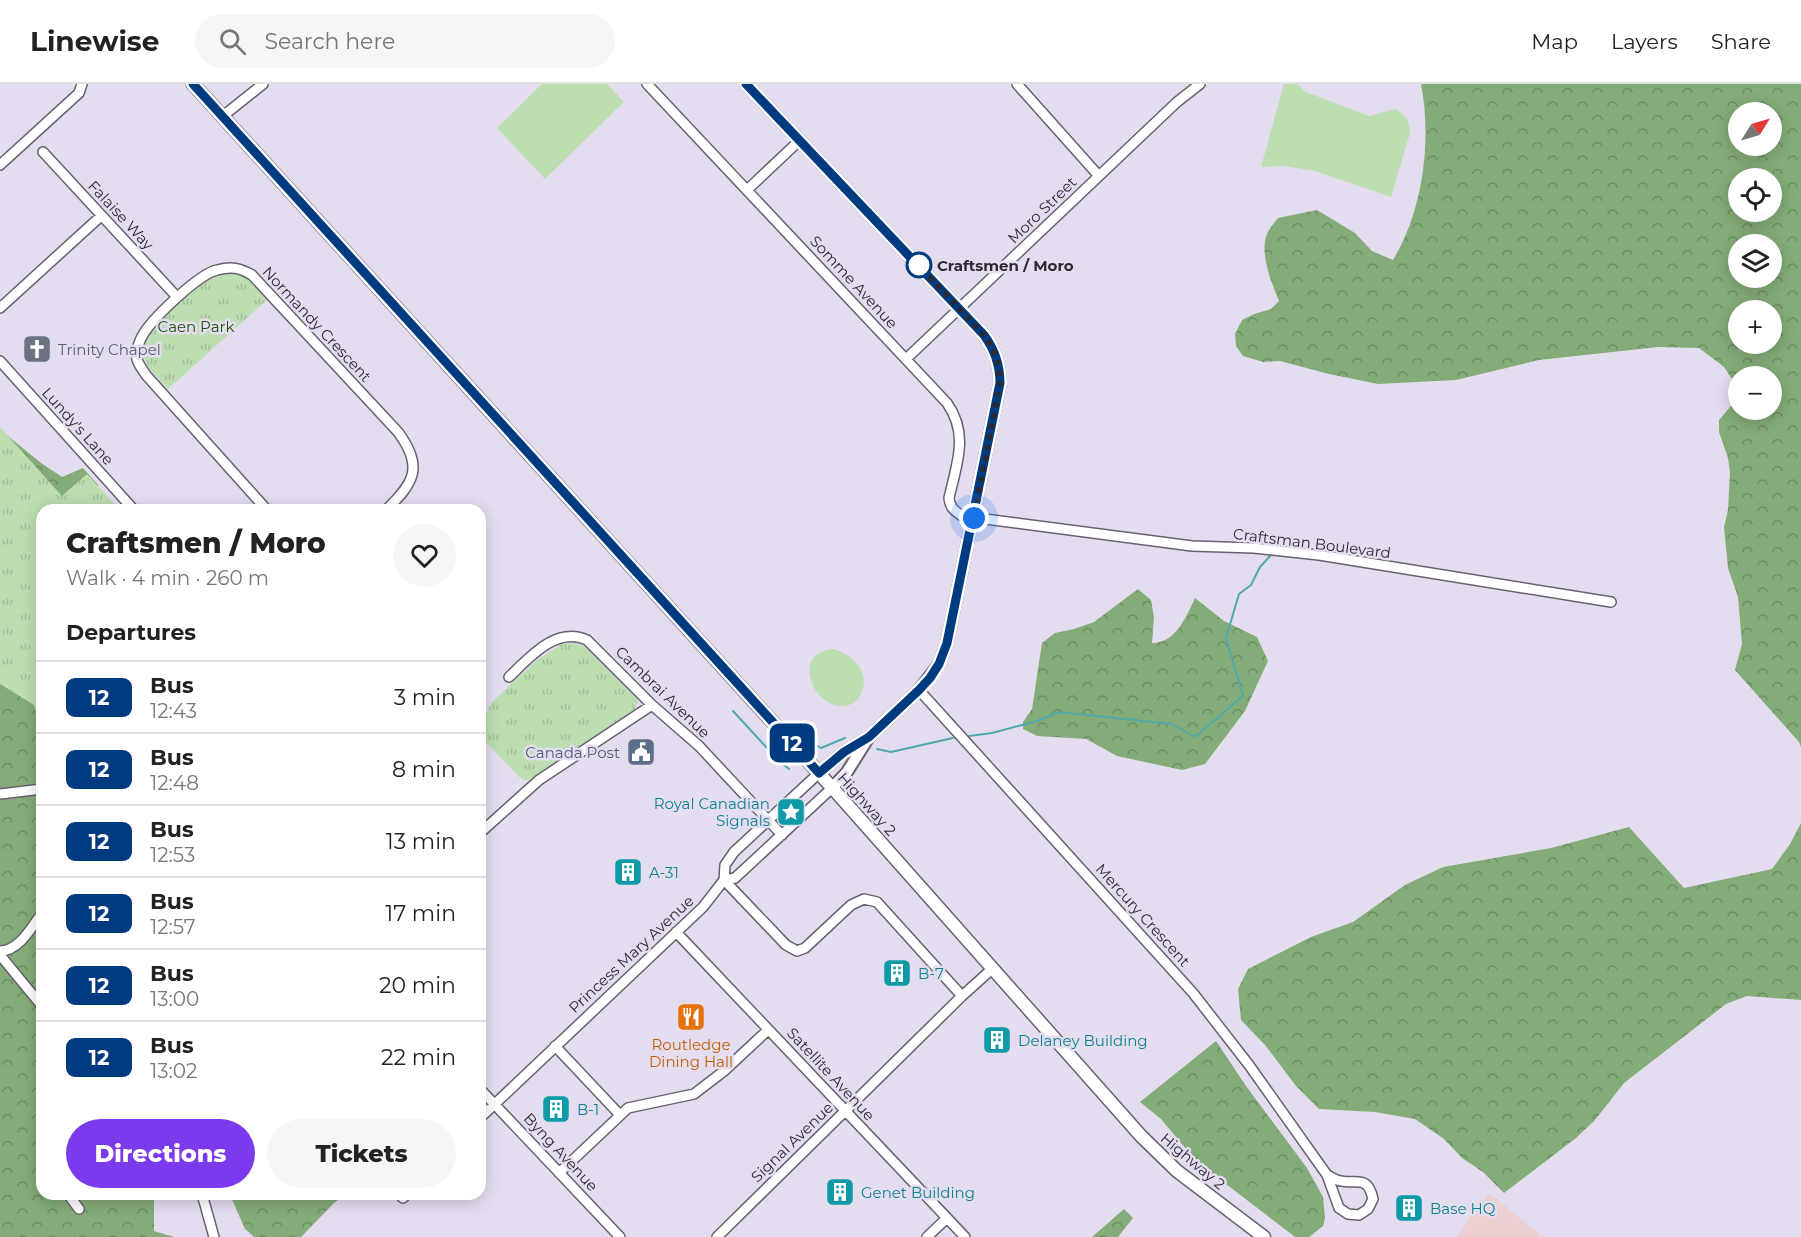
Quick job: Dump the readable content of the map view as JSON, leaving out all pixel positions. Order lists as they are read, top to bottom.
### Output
{
  "streets": {
    "main road": ["Highway 2"],
    "street": [
      "Moro Street",
      "Falaise Way",
      "Somme Avenue",
      "Normandy Crescent",
      "Lundy's Lane",
      "Craftsman Boulevard",
      "Cambrai Avenue",
      "Mercury Crescent",
      "Princess Mary Avenue",
      "Satellite Avenue",
      "Signal Avenue",
      "Byng Avenue"
    ]
  },
  "crossings": [
    ["Moro Street", "Somme Avenue"],
    ["Falaise Way", "Normandy Crescent"],
    ["Somme Avenue", "Craftsman Boulevard"],
    ["Cambrai Avenue", "Princess Mary Avenue"],
    ["Highway 2", "Princess Mary Avenue"],
    ["Highway 2", "Signal Avenue"],
    ["Princess Mary Avenue", "Satellite Avenue"],
    ["Princess Mary Avenue", "Byng Avenue"],
    ["Satellite Avenue", "Signal Avenue"]
  ],
  "parks": ["Caen Park"],
  "places": {
    "other": ["Craftsmen / Moro"],
    "church": ["Trinity Chapel"],
    "public building": ["Canada Post"],
    "place": ["Royal Canadian Signals"],
    "building": [
      "A-31",
      "B-7",
      "Delaney Building",
      "B-1",
      "Genet Building",
      "Base HQ"
    ],
    "restaurant": ["Routledge Dining Hall"]
  },
  "lines": ["bus line 12"],
  "north": "top right",
  "page": {
    "header": "Linewise",
    "search": "Search here",
    "nav": ["Map", "Layers", "Share"],
    "on_map": "12",
    "map_buttons": ["+", "−"],
    "heading": [
      ["Craftsmen / Moro", "Walk · 4 min · 260 m"],
      "Departures"
    ],
    "list": [
      {
        "mark": "12",
        "name": "Bus",
        "note": "12:43",
        "value": "3 min"
      },
      {
        "mark": "12",
        "name": "Bus",
        "note": "12:48",
        "value": "8 min"
      },
      {
        "mark": "12",
        "name": "Bus",
        "note": "12:53",
        "value": "13 min"
      },
      {
        "mark": "12",
        "name": "Bus",
        "note": "12:57",
        "value": "17 min"
      },
      {
        "mark": "12",
        "name": "Bus",
        "note": "13:00",
        "value": "20 min"
      },
      {
        "mark": "12",
        "name": "Bus",
        "note": "13:02",
        "value": "22 min"
      }
    ],
    "buttons": ["Directions", "Tickets"]
  }
}
